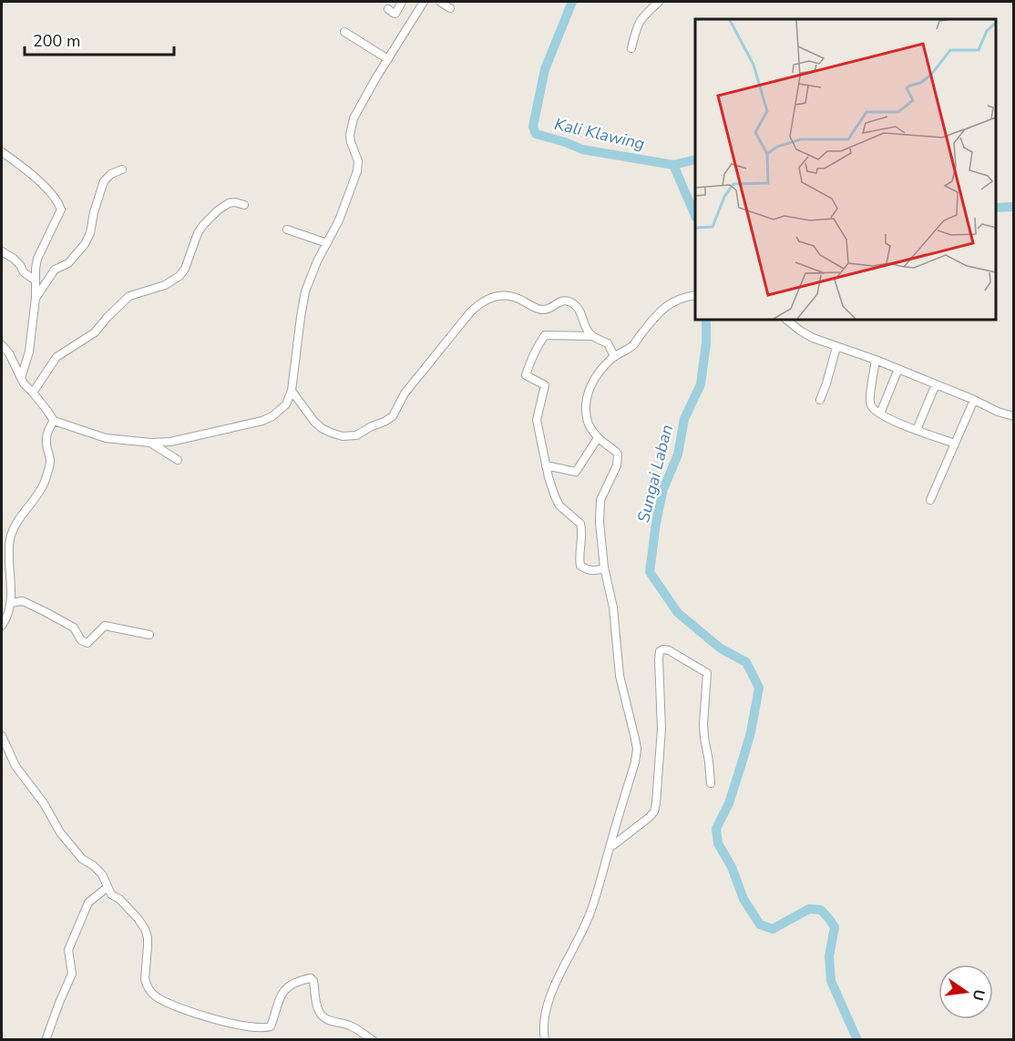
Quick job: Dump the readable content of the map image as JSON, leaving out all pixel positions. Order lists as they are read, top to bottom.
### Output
{
  "water": ["Kali Klawing", "Sungai Laban"],
  "scale_bar": "200 m",
  "north": "right"
}
